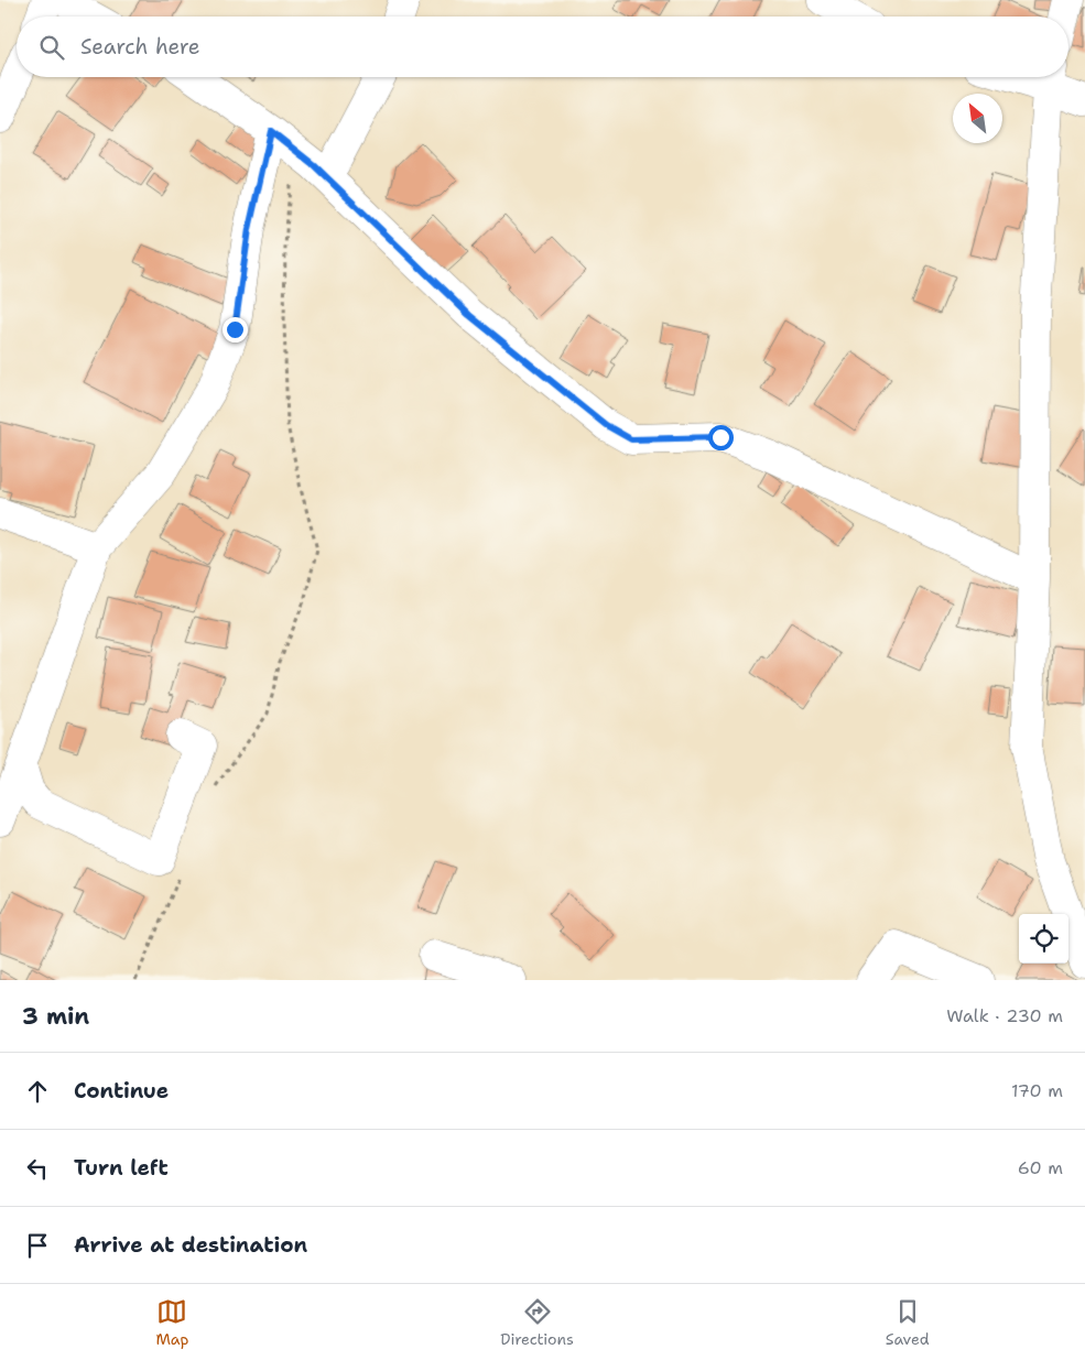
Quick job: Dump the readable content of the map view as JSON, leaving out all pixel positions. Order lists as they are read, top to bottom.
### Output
{
  "north": "top left",
  "page": {
    "search": "Search here",
    "heading": ["3 min", "Walk · 230 m"],
    "list": [
      ["Continue", "170 m"],
      ["Turn left", "60 m"],
      "Arrive at destination"
    ],
    "nav": ["Map", "Directions", "Saved"]
  }
}
